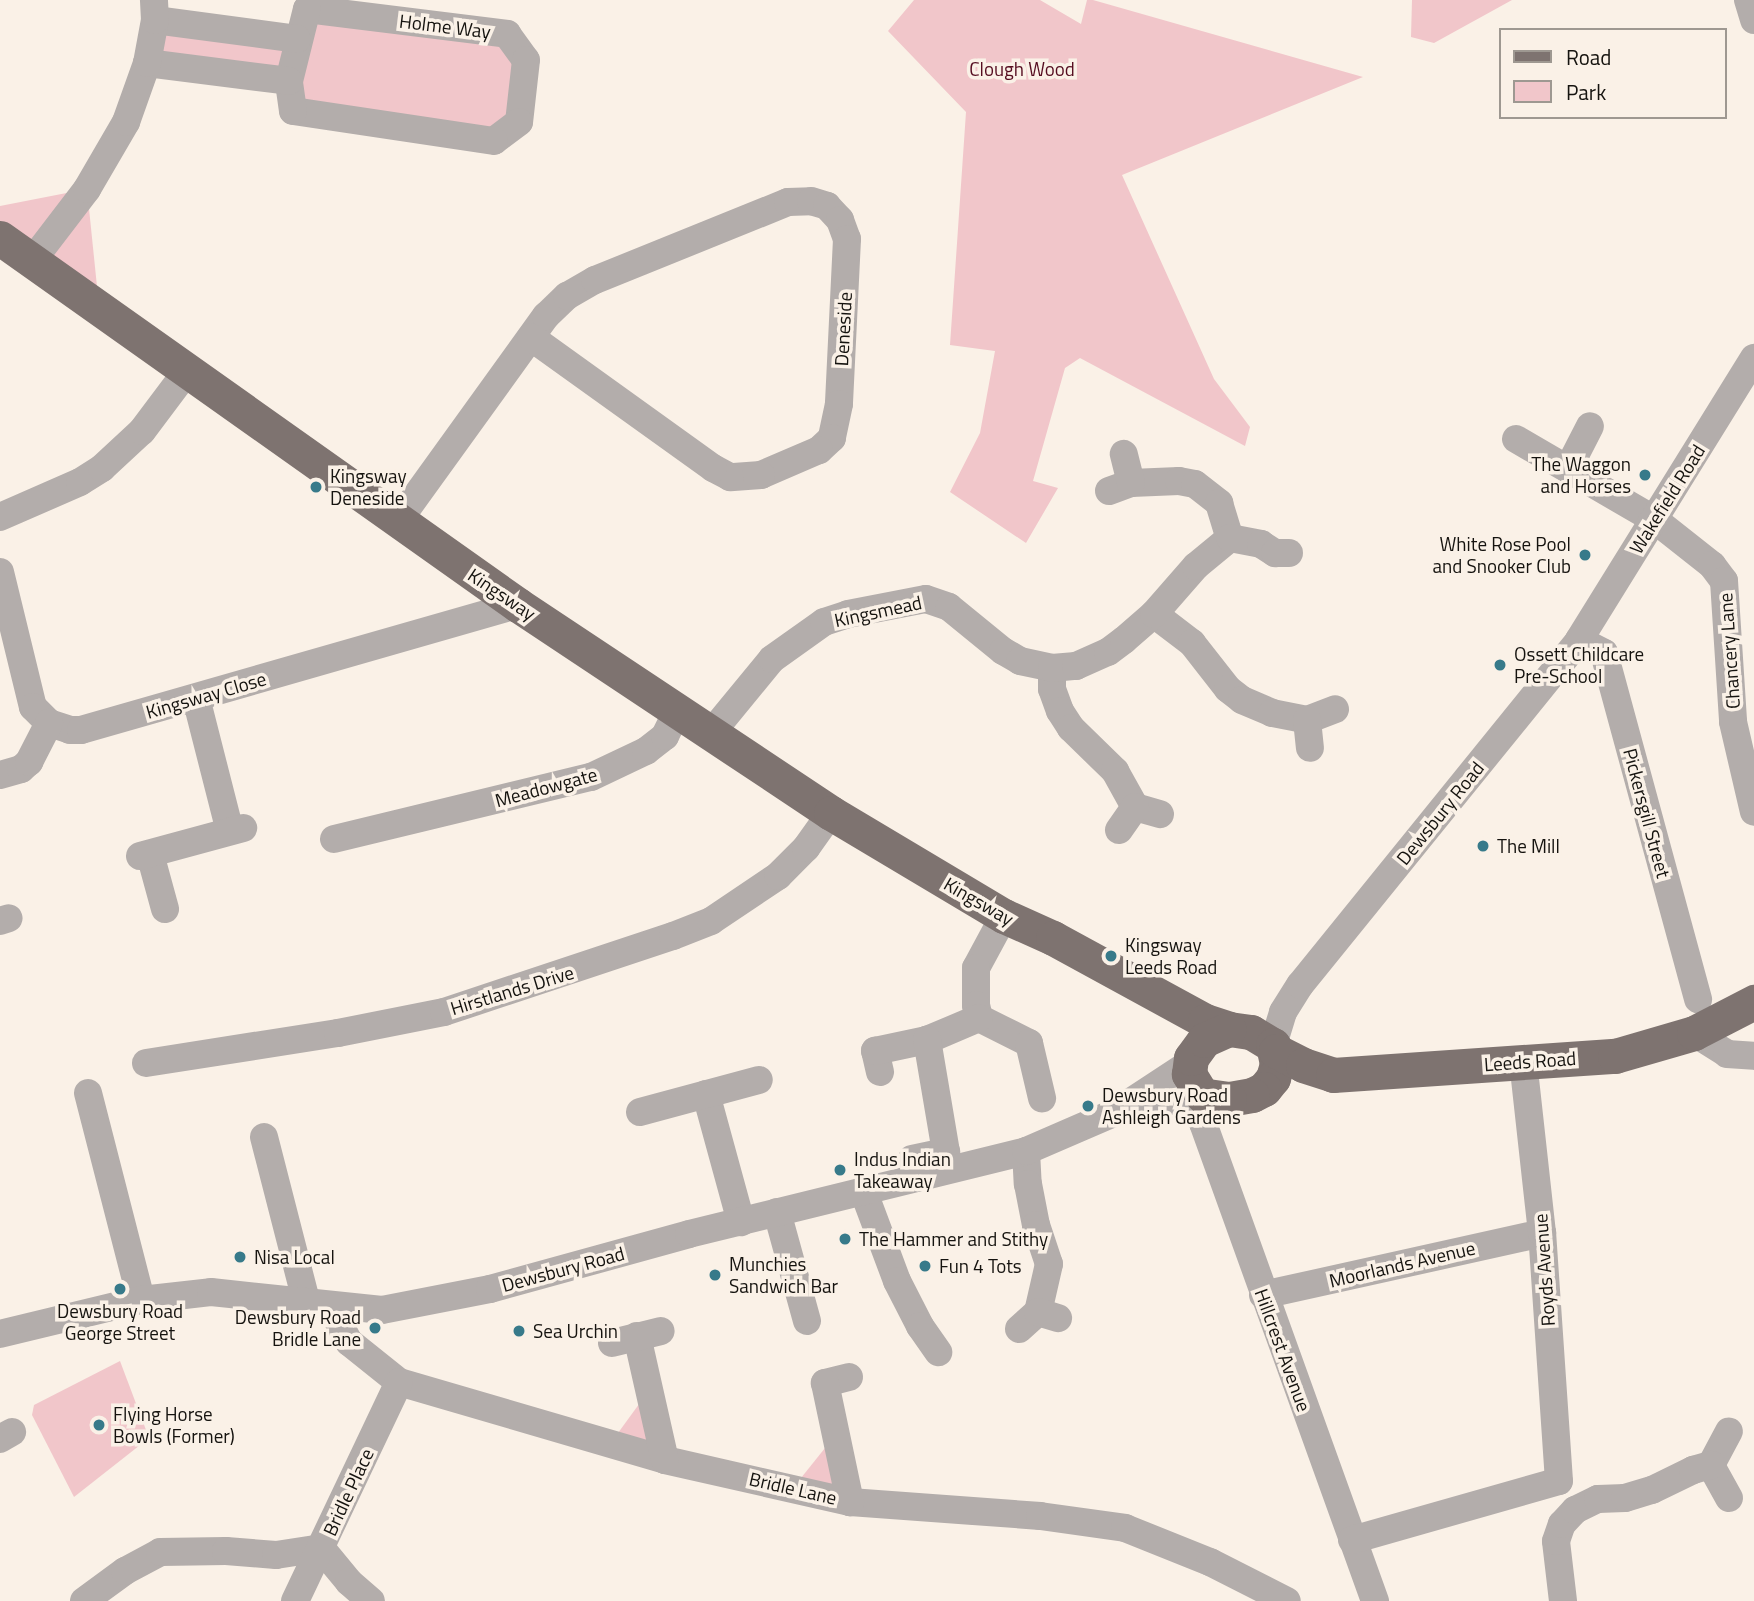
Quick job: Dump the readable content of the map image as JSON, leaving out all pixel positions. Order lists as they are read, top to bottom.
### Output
{
  "streets": {
    "main road": ["Kingsway", "Leeds Road"],
    "street": [
      "Holme Way",
      "Deneside",
      "Wakefield Road",
      "Kingsmead",
      "Chancery Lane",
      "Kingsway Close",
      "Meadowgate",
      "Dewsbury Road",
      "Pickersgill Street",
      "Hirstlands Drive",
      "Moorlands Avenue",
      "Royds Avenue",
      "Hillcrest Avenue",
      "Bridle Lane",
      "Bridle Place"
    ]
  },
  "crossings": [
    ["Deneside", "Kingsway"],
    ["Wakefield Road", "Chancery Lane"],
    ["Wakefield Road", "Dewsbury Road"],
    ["Wakefield Road", "Pickersgill Street"],
    ["Kingsway", "Kingsmead"],
    ["Kingsway", "Kingsway Close"],
    ["Kingsway", "Meadowgate"],
    ["Kingsway", "Dewsbury Road"],
    ["Kingsway", "Hirstlands Drive"],
    ["Kingsway", "Leeds Road"],
    ["Kingsway", "Hillcrest Avenue"],
    ["Dewsbury Road", "Pickersgill Street"],
    ["Dewsbury Road", "Leeds Road"],
    ["Dewsbury Road", "Hillcrest Avenue"],
    ["Dewsbury Road", "Bridle Lane"],
    ["Pickersgill Street", "Leeds Road"],
    ["Leeds Road", "Royds Avenue"],
    ["Leeds Road", "Hillcrest Avenue"],
    ["Moorlands Avenue", "Royds Avenue"],
    ["Moorlands Avenue", "Hillcrest Avenue"],
    ["Royds Avenue", "Hillcrest Avenue"],
    ["Bridle Lane", "Bridle Place"]
  ],
  "parks": ["Clough Wood"],
  "places": [
    "The Waggon and Horses",
    "Kingsway Deneside",
    "White Rose Pool and Snooker Club",
    "Ossett Childcare Pre-School",
    "The Mill",
    "Kingsway Leeds Road",
    "Dewsbury Road Ashleigh Gardens",
    "Indus Indian Takeaway",
    "The Hammer and Stithy",
    "Nisa Local",
    "Fun 4 Tots",
    "Munchies Sandwich Bar",
    "Dewsbury Road George Street",
    "Dewsbury Road Bridle Lane",
    "Sea Urchin",
    "Flying Horse Bowls (Former)"
  ],
  "legend": ["Road", "Park"]
}
